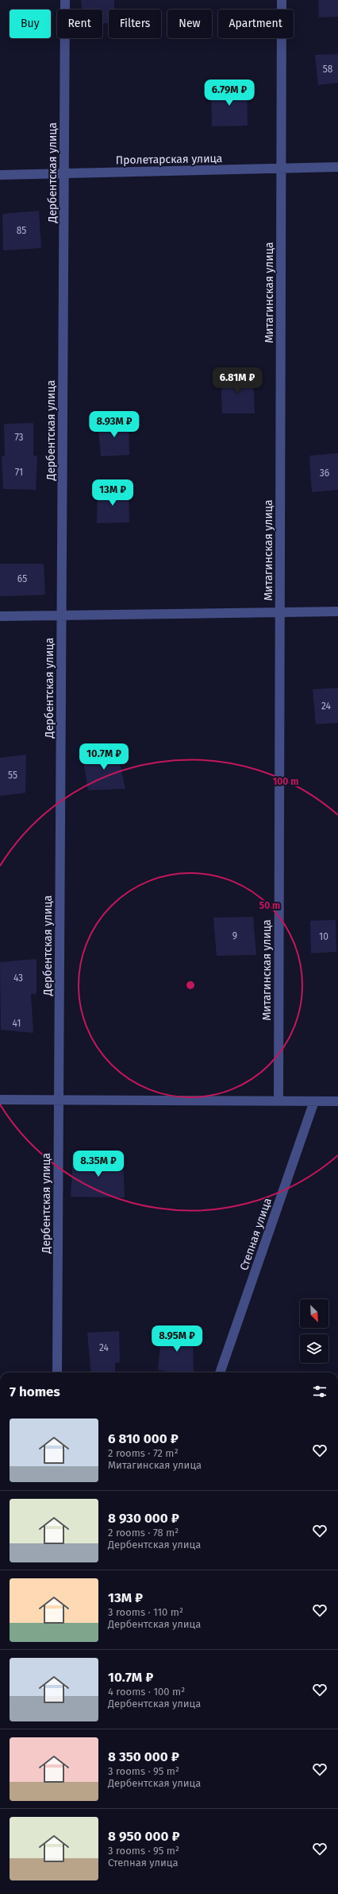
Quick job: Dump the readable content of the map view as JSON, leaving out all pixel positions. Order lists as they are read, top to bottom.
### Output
{
  "streets": {
    "street": [
      "Пролетарская улица",
      "Дербентская улица",
      "Митагинская улица",
      "Степная улица"
    ]
  },
  "crossings": [
    ["Пролетарская улица", "Дербентская улица"],
    ["Пролетарская улица", "Митагинская улица"]
  ],
  "house_numbers": [
    "58",
    "85",
    "73",
    "71",
    "36",
    "65",
    "24",
    "55",
    "9",
    "10",
    "43",
    "41",
    "24"
  ],
  "north": "bottom right",
  "page": {
    "chip": [
      "Buy",
      "Rent",
      "Filters",
      "New",
      "Apartment"
    ],
    "price": [
      "6.79M ₽",
      "6.81M ₽",
      "8.93M ₽",
      "13M ₽",
      "10.7M ₽",
      "8.35M ₽",
      "8.95M ₽"
    ],
    "heading": "7 homes",
    "list": [
      {
        "name": "6 810 000 ₽",
        "note": "2 rooms · 72 m² · Митагинская улица"
      },
      {
        "name": "8 930 000 ₽",
        "note": "2 rooms · 78 m² · Дербентская улица"
      },
      {
        "name": "13M ₽",
        "note": "3 rooms · 110 m² · Дербентская улица"
      },
      {
        "name": "10.7M ₽",
        "note": "4 rooms · 100 m² · Дербентская улица"
      },
      {
        "name": "8 350 000 ₽",
        "note": "3 rooms · 95 m² · Дербентская улица"
      },
      {
        "name": "8 950 000 ₽",
        "note": "3 rooms · 95 m² · Степная улица"
      }
    ]
  },
  "rings": ["100 m", "50 m"]
}
